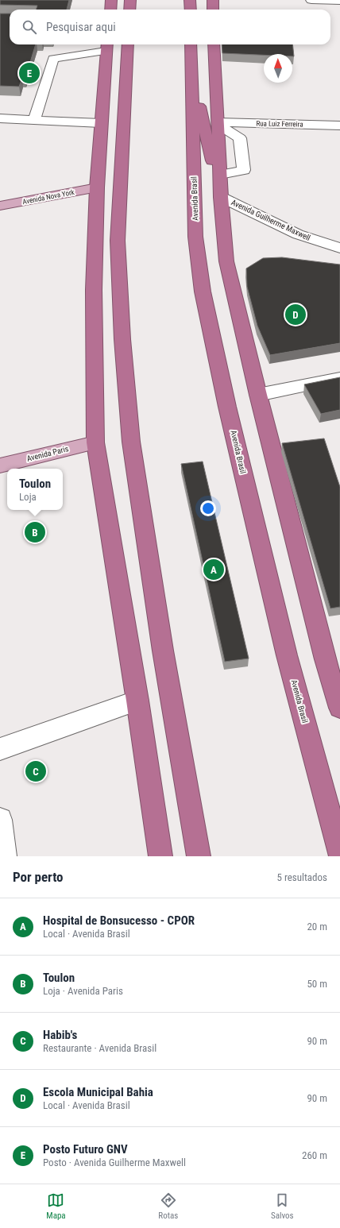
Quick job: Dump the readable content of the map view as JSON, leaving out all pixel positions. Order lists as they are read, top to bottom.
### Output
{
  "streets": {
    "highway": ["Avenida Brasil"],
    "main road": ["Avenida Nova York", "Avenida Paris"],
    "street": ["Rua Luiz Ferreira", "Avenida Guilherme Maxwell"]
  },
  "north": "top",
  "page": {
    "search": "Pesquisar aqui",
    "pins": [
      "E",
      "D",
      "B",
      "A",
      "C"
    ],
    "popup": ["Toulon", "Loja"],
    "heading": ["Por perto", "5 resultados"],
    "list": [
      {
        "mark": "A",
        "name": "Hospital de Bonsucesso - CPOR",
        "note": "Local · Avenida Brasil",
        "value": "20 m"
      },
      {
        "mark": "B",
        "name": "Toulon",
        "note": "Loja · Avenida Paris",
        "value": "50 m"
      },
      {
        "mark": "C",
        "name": "Habib's",
        "note": "Restaurante · Avenida Brasil",
        "value": "90 m"
      },
      {
        "mark": "D",
        "name": "Escola Municipal Bahia",
        "note": "Local · Avenida Brasil",
        "value": "90 m"
      },
      {
        "mark": "E",
        "name": "Posto Futuro GNV",
        "note": "Posto · Avenida Guilherme Maxwell",
        "value": "260 m"
      }
    ],
    "nav": ["Mapa", "Rotas", "Salvos"]
  }
}
